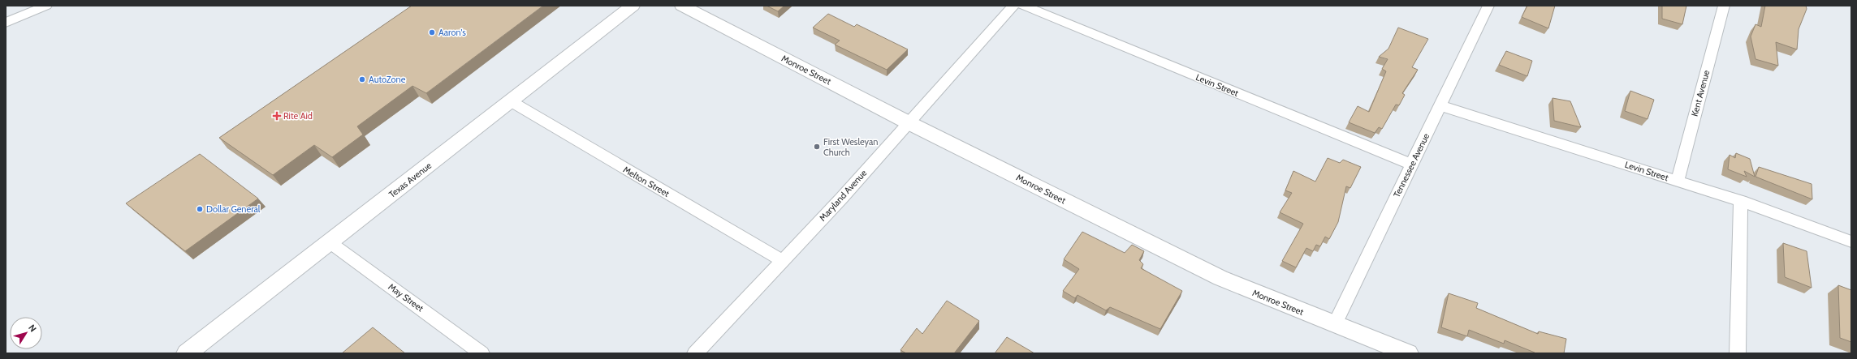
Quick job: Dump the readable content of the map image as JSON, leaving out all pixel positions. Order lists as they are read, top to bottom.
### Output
{
  "streets": {
    "main road": ["Monroe Street", "Texas Avenue"],
    "street": [
      "Levin Street",
      "Kent Avenue",
      "Tennessee Avenue",
      "Melton Street",
      "Maryland Avenue",
      "May Street"
    ]
  },
  "crossings": [
    ["Monroe Street", "Tennessee Avenue"],
    ["Monroe Street", "Maryland Avenue"],
    ["Levin Street", "Kent Avenue"],
    ["Levin Street", "Tennessee Avenue"],
    ["Texas Avenue", "Melton Street"],
    ["Texas Avenue", "May Street"],
    ["Melton Street", "Maryland Avenue"]
  ],
  "places": {
    "other": [
      "Aaron's",
      "AutoZone",
      "First Wesleyan Church",
      "Dollar General"
    ],
    "health": ["Rite Aid"]
  },
  "north": "top right"
}
